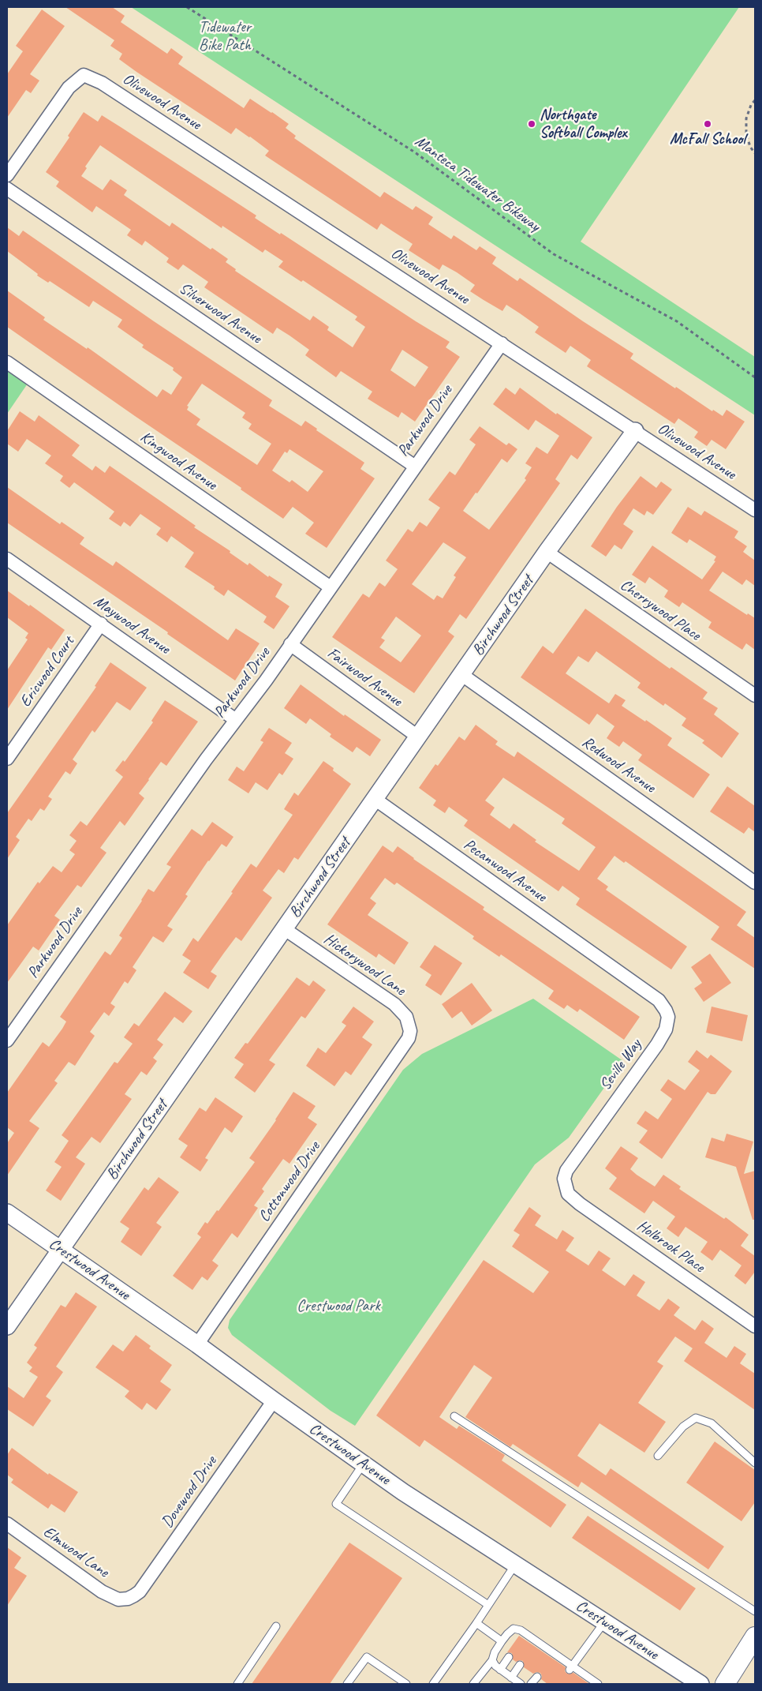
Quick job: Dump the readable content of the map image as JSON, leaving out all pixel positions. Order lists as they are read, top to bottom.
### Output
{
  "streets": {
    "street": [
      "Olivewood Avenue",
      "Silverwood Avenue",
      "Parkwood Drive",
      "Kingwood Avenue",
      "Cherrywood Place",
      "Birchwood Street",
      "Maywood Avenue",
      "Ericwood Court",
      "Fairwood Avenue",
      "Redwood Avenue",
      "Pecanwood Avenue",
      "Hickorywood Lane",
      "Seville Way",
      "Cottonwood Drive",
      "Holbrook Place",
      "Crestwood Avenue",
      "Dovewood Drive",
      "Elmwood Lane"
    ],
    "path": ["Manteca Tidewater Bikeway"]
  },
  "crossings": [
    ["Olivewood Avenue", "Parkwood Drive"],
    ["Olivewood Avenue", "Birchwood Street"],
    ["Silverwood Avenue", "Parkwood Drive"],
    ["Parkwood Drive", "Kingwood Avenue"],
    ["Parkwood Drive", "Maywood Avenue"],
    ["Parkwood Drive", "Fairwood Avenue"],
    ["Cherrywood Place", "Birchwood Street"],
    ["Birchwood Street", "Fairwood Avenue"],
    ["Birchwood Street", "Redwood Avenue"],
    ["Birchwood Street", "Pecanwood Avenue"],
    ["Birchwood Street", "Hickorywood Lane"],
    ["Birchwood Street", "Crestwood Avenue"],
    ["Maywood Avenue", "Ericwood Court"],
    ["Pecanwood Avenue", "Seville Way"],
    ["Hickorywood Lane", "Cottonwood Drive"],
    ["Seville Way", "Holbrook Place"],
    ["Cottonwood Drive", "Crestwood Avenue"],
    ["Crestwood Avenue", "Dovewood Drive"],
    ["Dovewood Drive", "Elmwood Lane"]
  ],
  "parks": ["Tidewater Bike Path", "Crestwood Park"],
  "places": ["Northgate Softball Complex", "McFall School"]
}
